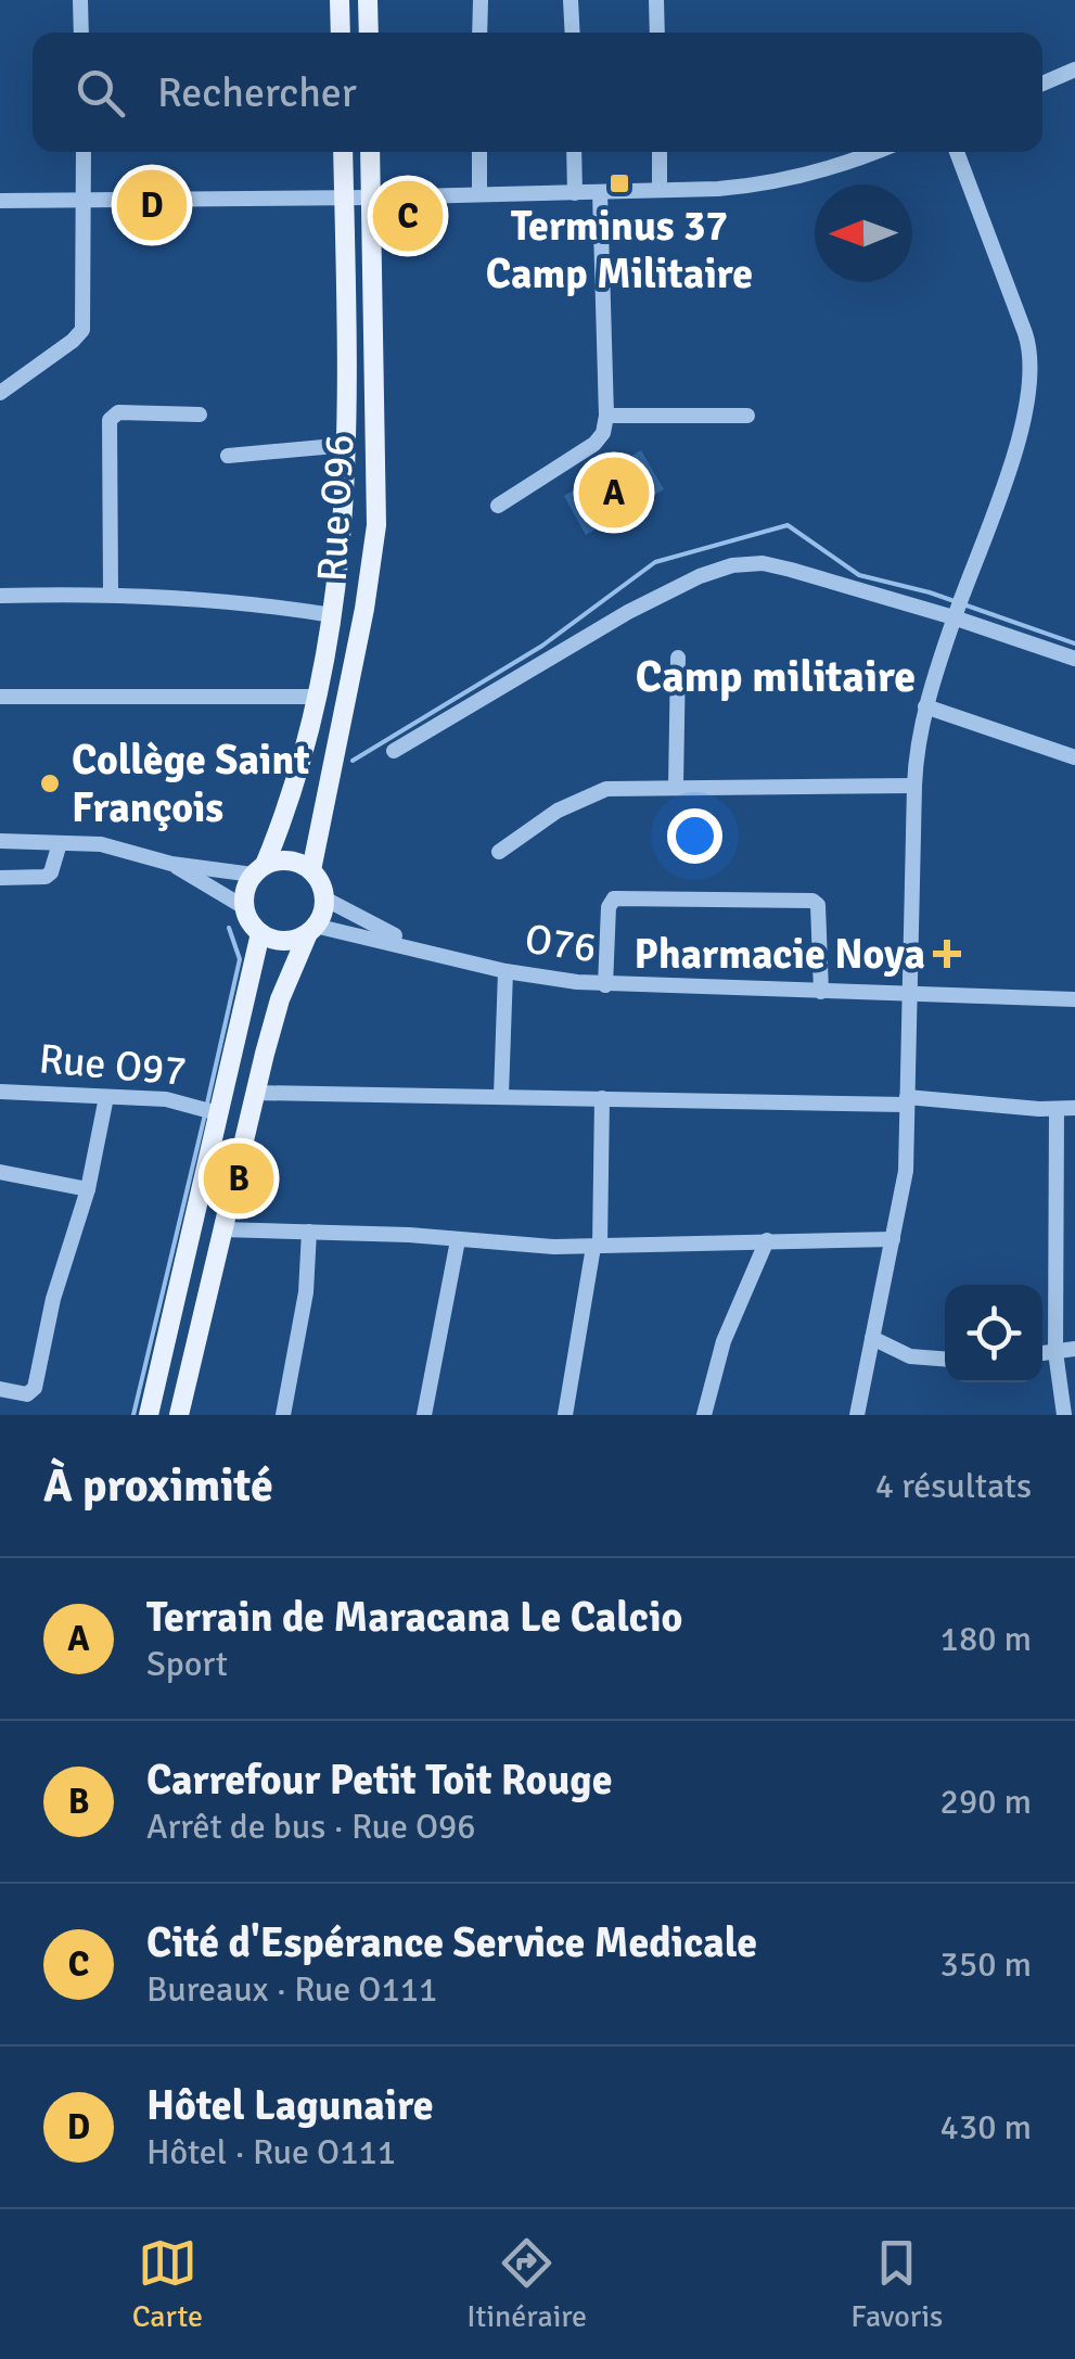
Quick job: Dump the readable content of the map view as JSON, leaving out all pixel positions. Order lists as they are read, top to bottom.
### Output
{
  "streets": {
    "main road": ["Rue O96"],
    "street": ["O76", "Rue O97"]
  },
  "districts": ["Camp militaire"],
  "places": {
    "transit": ["Terminus 37 Camp Militaire"],
    "other": ["Collège Saint François"],
    "health": ["Pharmacie Noya"]
  },
  "north": "left",
  "page": {
    "search": "Rechercher",
    "pins": [
      "D",
      "C",
      "A",
      "B"
    ],
    "heading": ["À proximité", "4 résultats"],
    "list": [
      {
        "mark": "A",
        "name": "Terrain de Maracana Le Calcio",
        "note": "Sport",
        "value": "180 m"
      },
      {
        "mark": "B",
        "name": "Carrefour Petit Toit Rouge",
        "note": "Arrêt de bus · Rue O96",
        "value": "290 m"
      },
      {
        "mark": "C",
        "name": "Cité d'Espérance Service Medicale",
        "note": "Bureaux · Rue O111",
        "value": "350 m"
      },
      {
        "mark": "D",
        "name": "Hôtel Lagunaire",
        "note": "Hôtel · Rue O111",
        "value": "430 m"
      }
    ],
    "nav": ["Carte", "Itinéraire", "Favoris"]
  }
}
